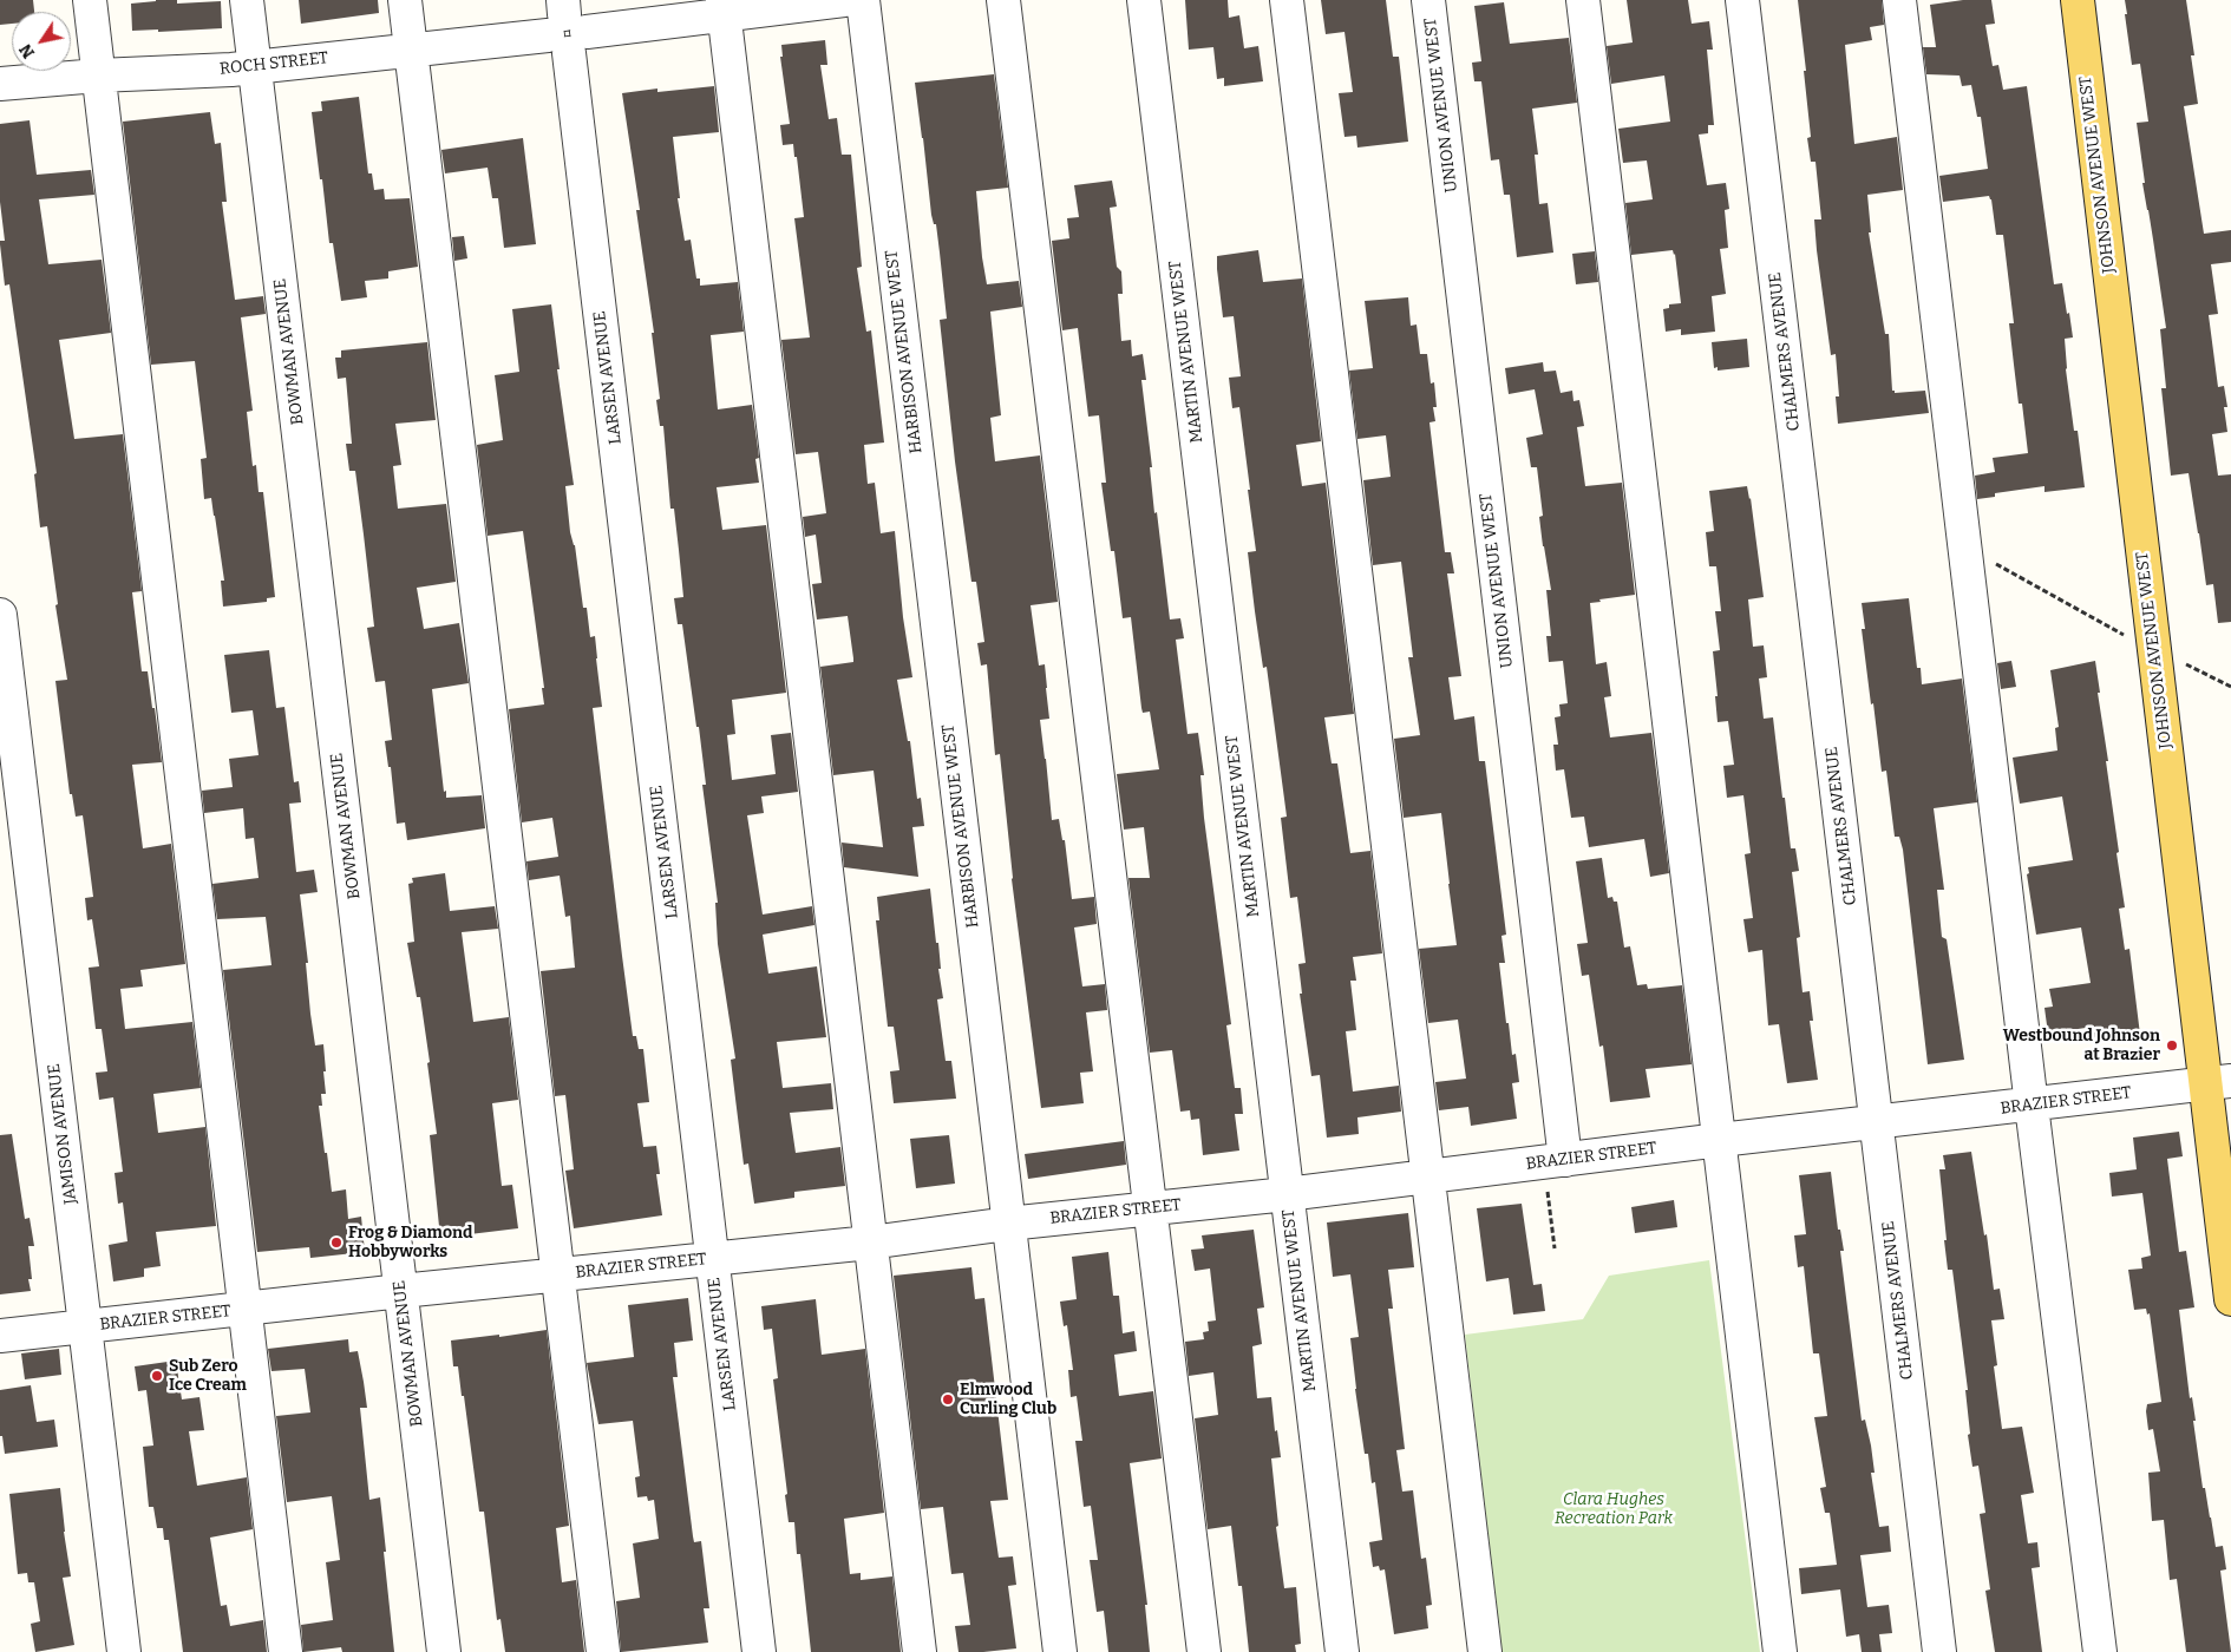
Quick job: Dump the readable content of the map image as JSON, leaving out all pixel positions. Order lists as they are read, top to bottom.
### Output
{
  "streets": {
    "main road": ["JOHNSON AVENUE WEST"],
    "street": [
      "ROCH STREET",
      "UNION AVENUE WEST",
      "BOWMAN AVENUE",
      "HARBISON AVENUE WEST",
      "MARTIN AVENUE WEST",
      "CHALMERS AVENUE",
      "LARSEN AVENUE",
      "BRAZIER STREET",
      "JAMISON AVENUE"
    ]
  },
  "crossings": [
    ["ROCH STREET", "BOWMAN AVENUE"],
    ["ROCH STREET", "LARSEN AVENUE"],
    ["UNION AVENUE WEST", "BRAZIER STREET"],
    ["JOHNSON AVENUE WEST", "BRAZIER STREET"],
    ["BOWMAN AVENUE", "BRAZIER STREET"],
    ["HARBISON AVENUE WEST", "BRAZIER STREET"],
    ["MARTIN AVENUE WEST", "BRAZIER STREET"],
    ["CHALMERS AVENUE", "BRAZIER STREET"],
    ["LARSEN AVENUE", "BRAZIER STREET"],
    ["BRAZIER STREET", "JAMISON AVENUE"]
  ],
  "parks": ["Clara Hughes Recreation Park"],
  "places": [
    "Westbound Johnson at Brazier",
    "Frog & Diamond Hobbyworks",
    "Sub Zero Ice Cream",
    "Elmwood Curling Club"
  ],
  "north": "bottom left"
}
